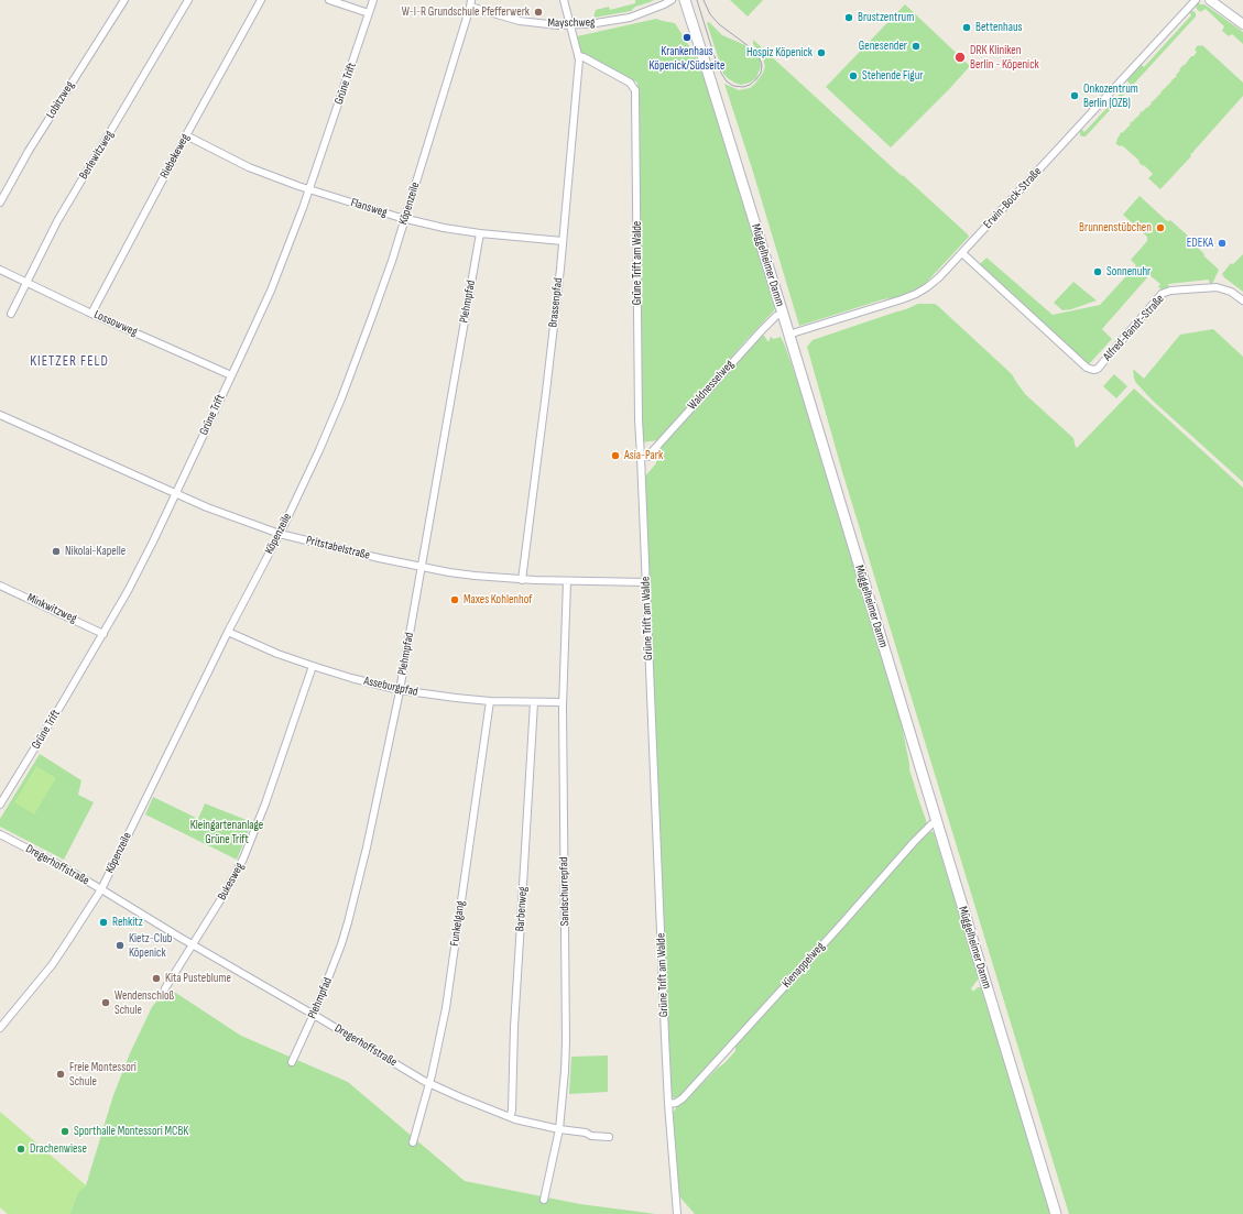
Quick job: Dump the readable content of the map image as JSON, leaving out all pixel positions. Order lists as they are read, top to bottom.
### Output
{
  "streets": {
    "main road": ["Müggelheimer Damm"],
    "street": [
      "Mayschweg",
      "Grüne Trift",
      "Lobitzweg",
      "Berlewitzweg",
      "Riebekeweg",
      "Erwin-Bock-Straße",
      "Köpenzeile",
      "Flansweg",
      "Grüne Trift am Walde",
      "Plehmpfad",
      "Brassenpfad",
      "Lossowweg",
      "Alfred-Randt-Straße",
      "Waldnesselweg",
      "Pritstabelstraße",
      "Minkwitzweg",
      "Asseburgpfad",
      "Dregerhoffstraße",
      "Bukesweg",
      "Sandschurrepfad",
      "Barbenweg",
      "Funkelgang",
      "Kienappelweg"
    ]
  },
  "crossings": [
    ["Mayschweg", "Köpenzeile"],
    ["Mayschweg", "Brassenpfad"],
    ["Grüne Trift", "Flansweg"],
    ["Grüne Trift", "Lossowweg"],
    ["Grüne Trift", "Pritstabelstraße"],
    ["Grüne Trift", "Minkwitzweg"],
    ["Berlewitzweg", "Lossowweg"],
    ["Riebekeweg", "Flansweg"],
    ["Riebekeweg", "Lossowweg"],
    ["Erwin-Bock-Straße", "Müggelheimer Damm"],
    ["Erwin-Bock-Straße", "Alfred-Randt-Straße"],
    ["Köpenzeile", "Flansweg"],
    ["Köpenzeile", "Pritstabelstraße"],
    ["Köpenzeile", "Asseburgpfad"],
    ["Köpenzeile", "Dregerhoffstraße"],
    ["Flansweg", "Plehmpfad"],
    ["Flansweg", "Brassenpfad"],
    ["Grüne Trift am Walde", "Brassenpfad"],
    ["Grüne Trift am Walde", "Waldnesselweg"],
    ["Grüne Trift am Walde", "Pritstabelstraße"],
    ["Grüne Trift am Walde", "Kienappelweg"],
    ["Müggelheimer Damm", "Waldnesselweg"],
    ["Müggelheimer Damm", "Kienappelweg"],
    ["Plehmpfad", "Pritstabelstraße"],
    ["Plehmpfad", "Asseburgpfad"],
    ["Plehmpfad", "Dregerhoffstraße"],
    ["Brassenpfad", "Pritstabelstraße"],
    ["Pritstabelstraße", "Sandschurrepfad"],
    ["Asseburgpfad", "Bukesweg"],
    ["Asseburgpfad", "Sandschurrepfad"],
    ["Asseburgpfad", "Barbenweg"],
    ["Asseburgpfad", "Funkelgang"],
    ["Dregerhoffstraße", "Bukesweg"],
    ["Dregerhoffstraße", "Sandschurrepfad"],
    ["Dregerhoffstraße", "Barbenweg"],
    ["Dregerhoffstraße", "Funkelgang"]
  ],
  "districts": ["KIETZER FELD"],
  "parks": ["Kleingartenanlage Grüne Trift"],
  "places": [
    "W-I-R Grundschule Pfefferwerk",
    "Brustzentrum",
    "Bettenhaus",
    "Krankenhaus Köpenick/Südseite",
    "Genesender",
    "Hospiz Köpenick",
    "DRK Kliniken Berlin - Köpenick",
    "Stehende Figur",
    "Onkozentrum Berlin (OZB)",
    "Brunnenstübchen",
    "EDEKA",
    "Sonnenuhr",
    "Asia-Park",
    "Nikolai-Kapelle",
    "Maxes Kohlenhof",
    "Rehkitz",
    "Kietz-Club Köpenick",
    "Kita Pusteblume",
    "Wendenschloß Schule",
    "Freie Montessori Schule",
    "Sporthalle Montessori MCBK",
    "Drachenwiese"
  ]
}
